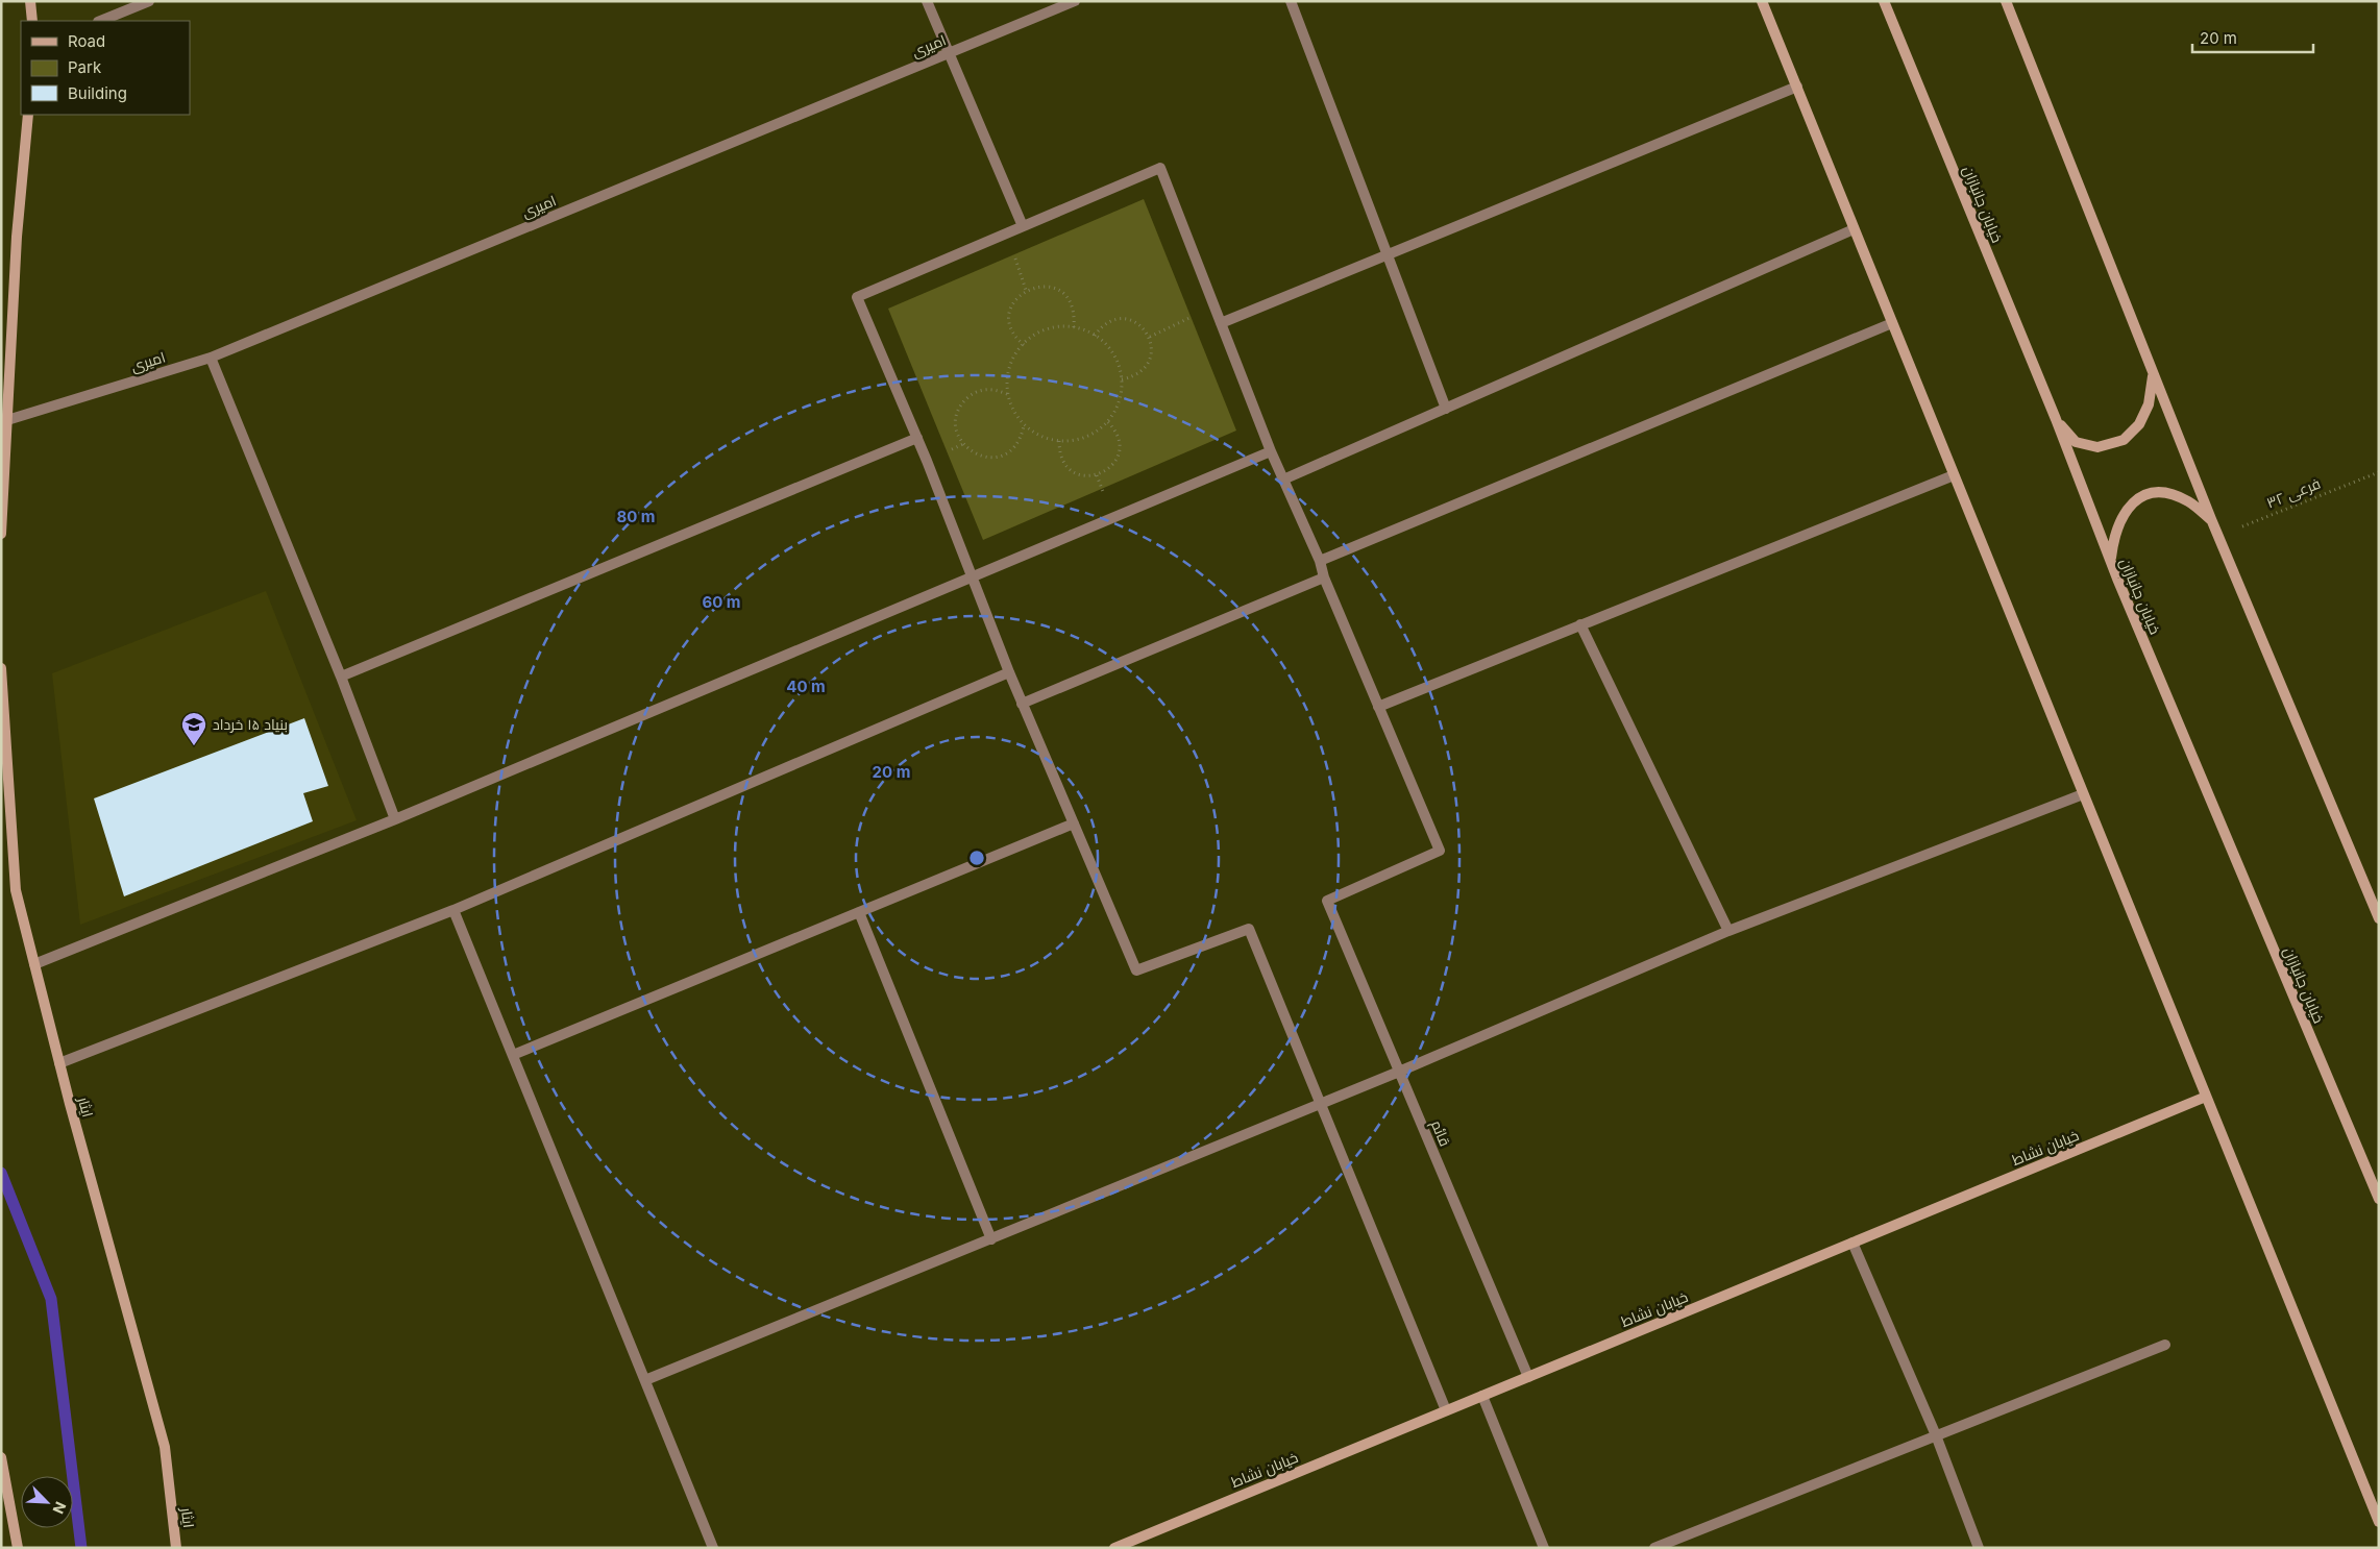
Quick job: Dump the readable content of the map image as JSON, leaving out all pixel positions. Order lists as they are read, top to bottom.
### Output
{
  "streets": {
    "street": [
      "امیری",
      "خیابان جانبازان",
      "ایثار",
      "قائم",
      "خیابان نشاط"
    ],
    "path": ["فرعی ۳۲"]
  },
  "crossings": [
    ["قائم", "خیابان نشاط"]
  ],
  "places": {
    "school or university": ["بنیاد ۱۵ خرداد"]
  },
  "legend": ["Road", "Park", "Building"],
  "scale_bar": "20 m",
  "north": "bottom right",
  "rings": [
    "80 m",
    "60 m",
    "40 m",
    "20 m"
  ]
}
